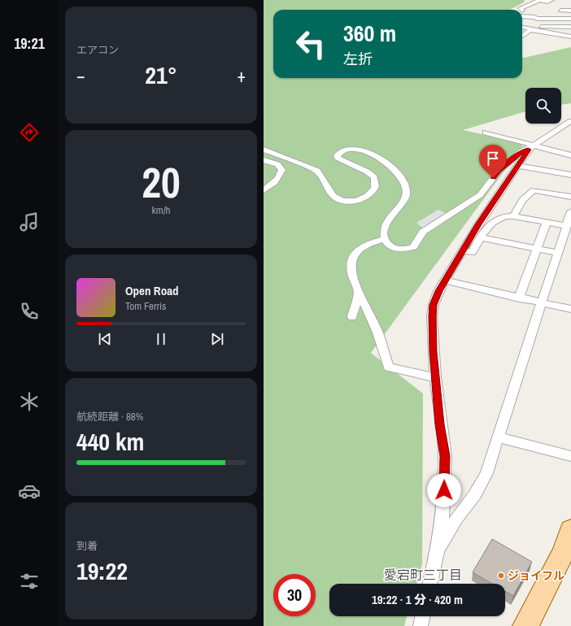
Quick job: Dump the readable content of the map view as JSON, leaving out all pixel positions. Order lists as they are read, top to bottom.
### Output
{
  "districts": ["愛宕町三丁目"],
  "places": ["ジョイフル"],
  "page": {
    "tabs": "19:21",
    "tile": [
      "エアコン",
      ["20", "km/h"],
      ["航続距離 · 88%", "440 km"],
      ["到着", "19:22"]
    ],
    "turn": ["360 m", "左折"],
    "heat": ["−", "21°", "+"],
    "song": ["Open Road", "Tom Ferris"],
    "limit": "30",
    "trip": "19:22 · 1 分 · 420 m"
  }
}
